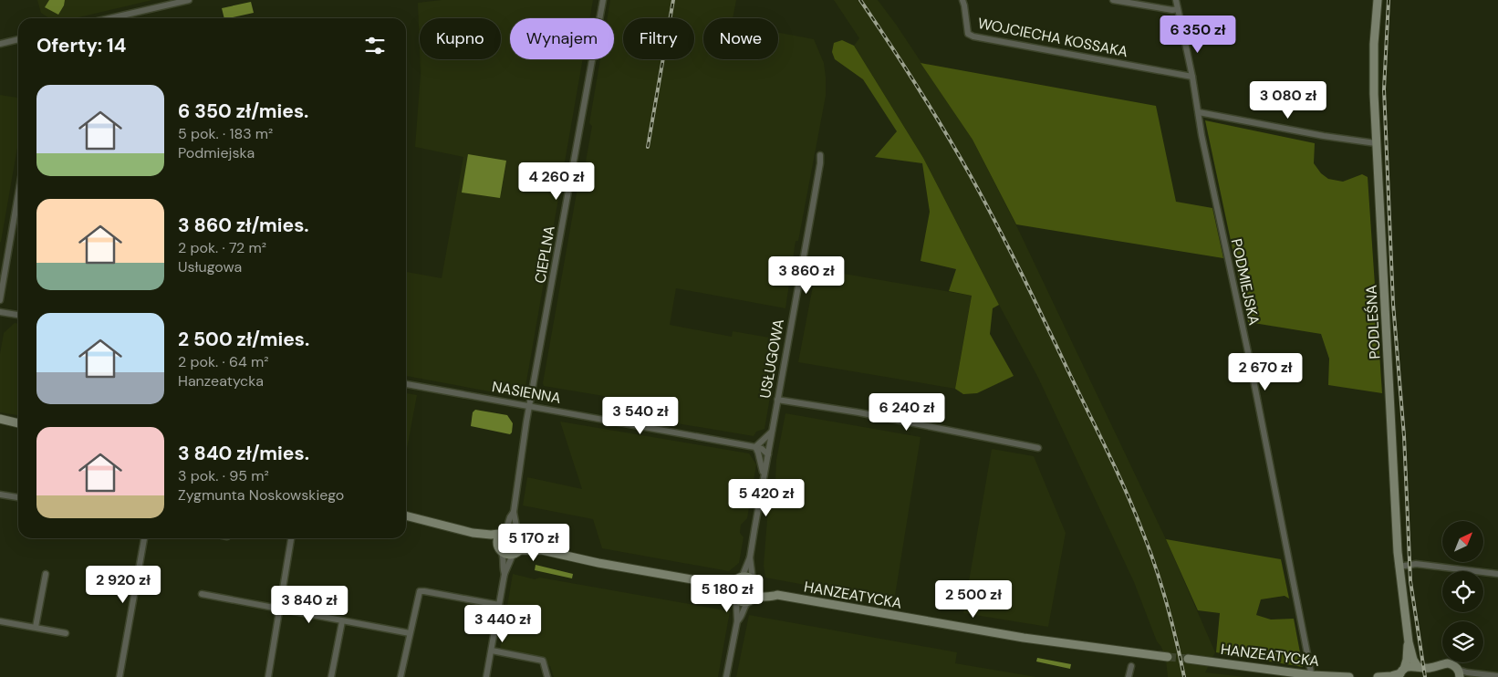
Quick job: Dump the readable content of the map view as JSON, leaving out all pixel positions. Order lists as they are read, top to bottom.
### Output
{
  "streets": {
    "street": [
      "WOJCIECHA KOSSAKA",
      "CIEPLNA",
      "PODMIEJSKA",
      "PODLEŚNA",
      "USŁUGOWA",
      "NASIENNA",
      "HANZEATYCKA"
    ]
  },
  "crossings": [
    ["WOJCIECHA KOSSAKA", "PODMIEJSKA"],
    ["CIEPLNA", "NASIENNA"],
    ["PODMIEJSKA", "HANZEATYCKA"],
    ["USŁUGOWA", "NASIENNA"],
    ["USŁUGOWA", "HANZEATYCKA"]
  ],
  "north": "top right",
  "page": {
    "price": [
      "6 350 zł",
      "3 080 zł",
      "4 260 zł",
      "3 860 zł",
      "2 670 zł",
      "6 240 zł",
      "3 540 zł",
      "5 420 zł",
      "5 170 zł",
      "2 920 zł",
      "5 180 zł",
      "2 500 zł",
      "3 840 zł",
      "3 440 zł"
    ],
    "chip": [
      "Kupno",
      "Wynajem",
      "Filtry",
      "Nowe"
    ],
    "heading": "Oferty: 14",
    "list": [
      {
        "name": "6 350 zł/mies.",
        "note": "5 pok. · 183 m² · Podmiejska"
      },
      {
        "name": "3 860 zł/mies.",
        "note": "2 pok. · 72 m² · Usługowa"
      },
      {
        "name": "2 500 zł/mies.",
        "note": "2 pok. · 64 m² · Hanzeatycka"
      },
      {
        "name": "3 840 zł/mies.",
        "note": "3 pok. · 95 m² · Zygmunta Noskowskiego"
      }
    ]
  }
}
